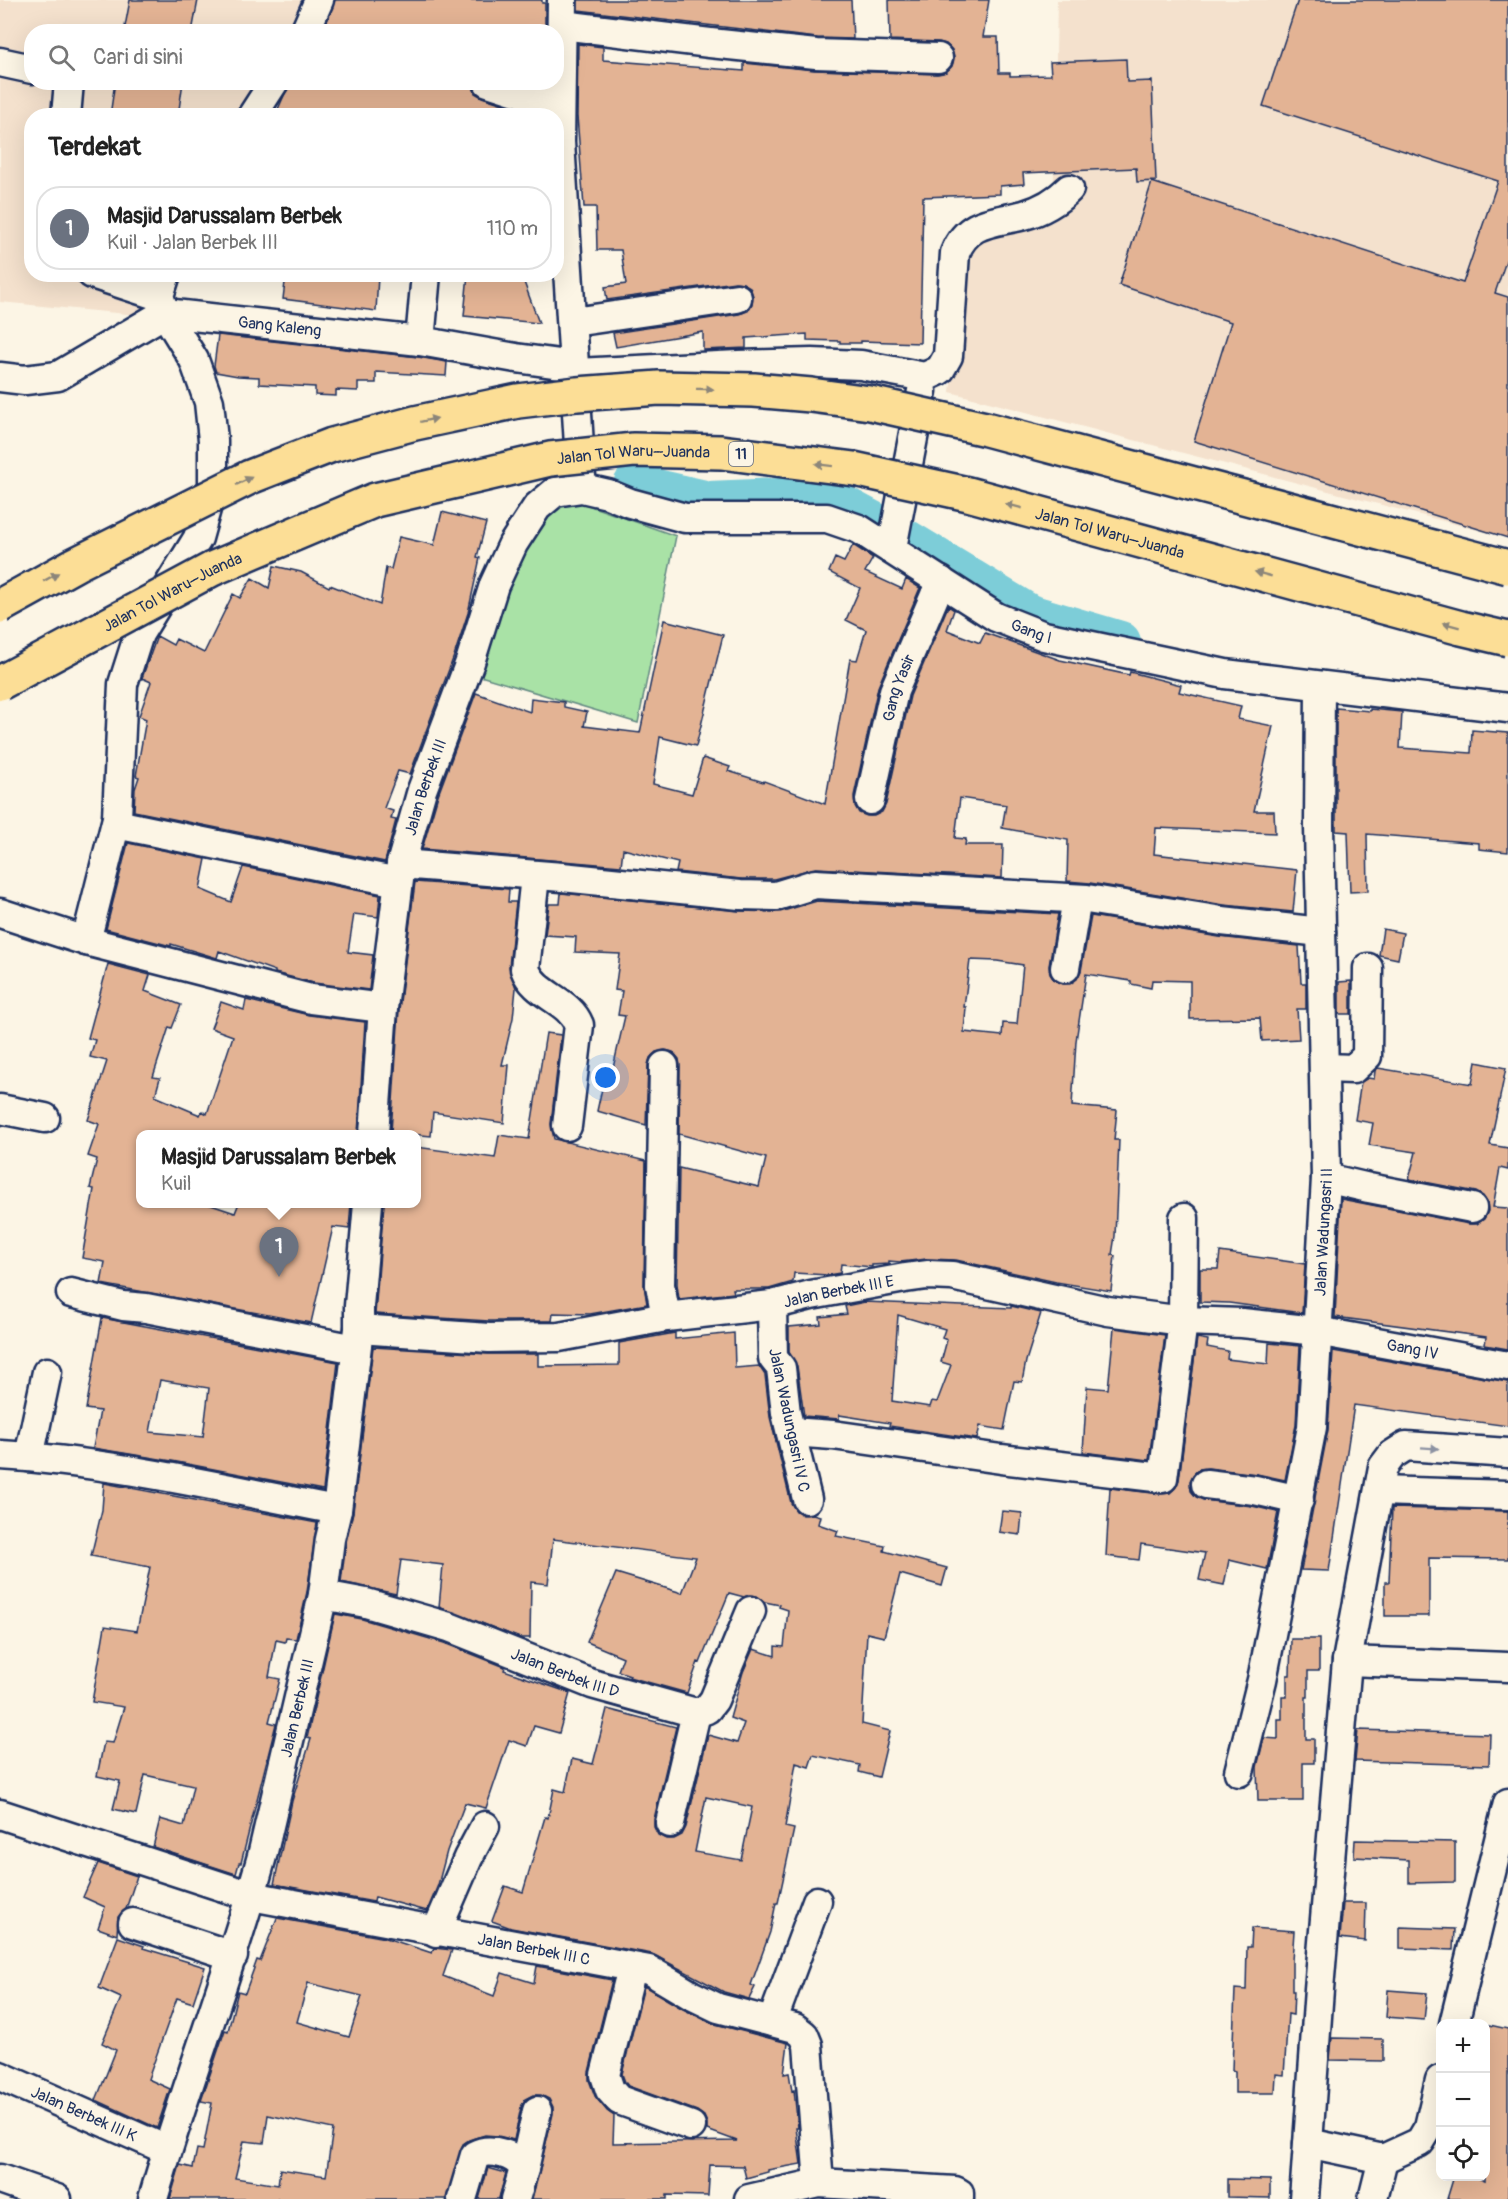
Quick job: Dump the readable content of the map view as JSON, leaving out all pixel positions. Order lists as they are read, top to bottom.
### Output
{
  "streets": {
    "highway": ["11", "Jalan Tol Waru–Juanda"],
    "street": [
      "Gang Kaleng",
      "Gang I",
      "Gang Yasir",
      "Jalan Berbek III",
      "Jalan Wadungasri II",
      "Jalan Berbek III E",
      "Gang IV",
      "Jalan Wadungasri IV C",
      "Jalan Berbek III D",
      "Jalan Berbek III C",
      "Jalan Berbek III K"
    ]
  },
  "crossings": [
    ["Gang I", "Gang Yasir"],
    ["Gang I", "Jalan Berbek III"],
    ["Gang I", "Jalan Wadungasri II"],
    ["Jalan Berbek III", "Jalan Berbek III E"],
    ["Jalan Berbek III", "Jalan Berbek III D"],
    ["Jalan Berbek III", "Jalan Berbek III C"],
    ["Jalan Berbek III", "Jalan Berbek III K"],
    ["Jalan Wadungasri II", "Jalan Berbek III E"],
    ["Jalan Wadungasri II", "Gang IV"],
    ["Jalan Berbek III E", "Gang IV"],
    ["Jalan Berbek III E", "Jalan Wadungasri IV C"]
  ],
  "page": {
    "search": "Cari di sini",
    "heading": "Terdekat",
    "list": [
      {
        "mark": "1",
        "name": "Masjid Darussalam Berbek",
        "note": "Kuil · Jalan Berbek III",
        "value": "110 m"
      }
    ],
    "popup": ["Masjid Darussalam Berbek", "Kuil"],
    "pins": "1",
    "map_buttons": ["+", "−"]
  }
}
